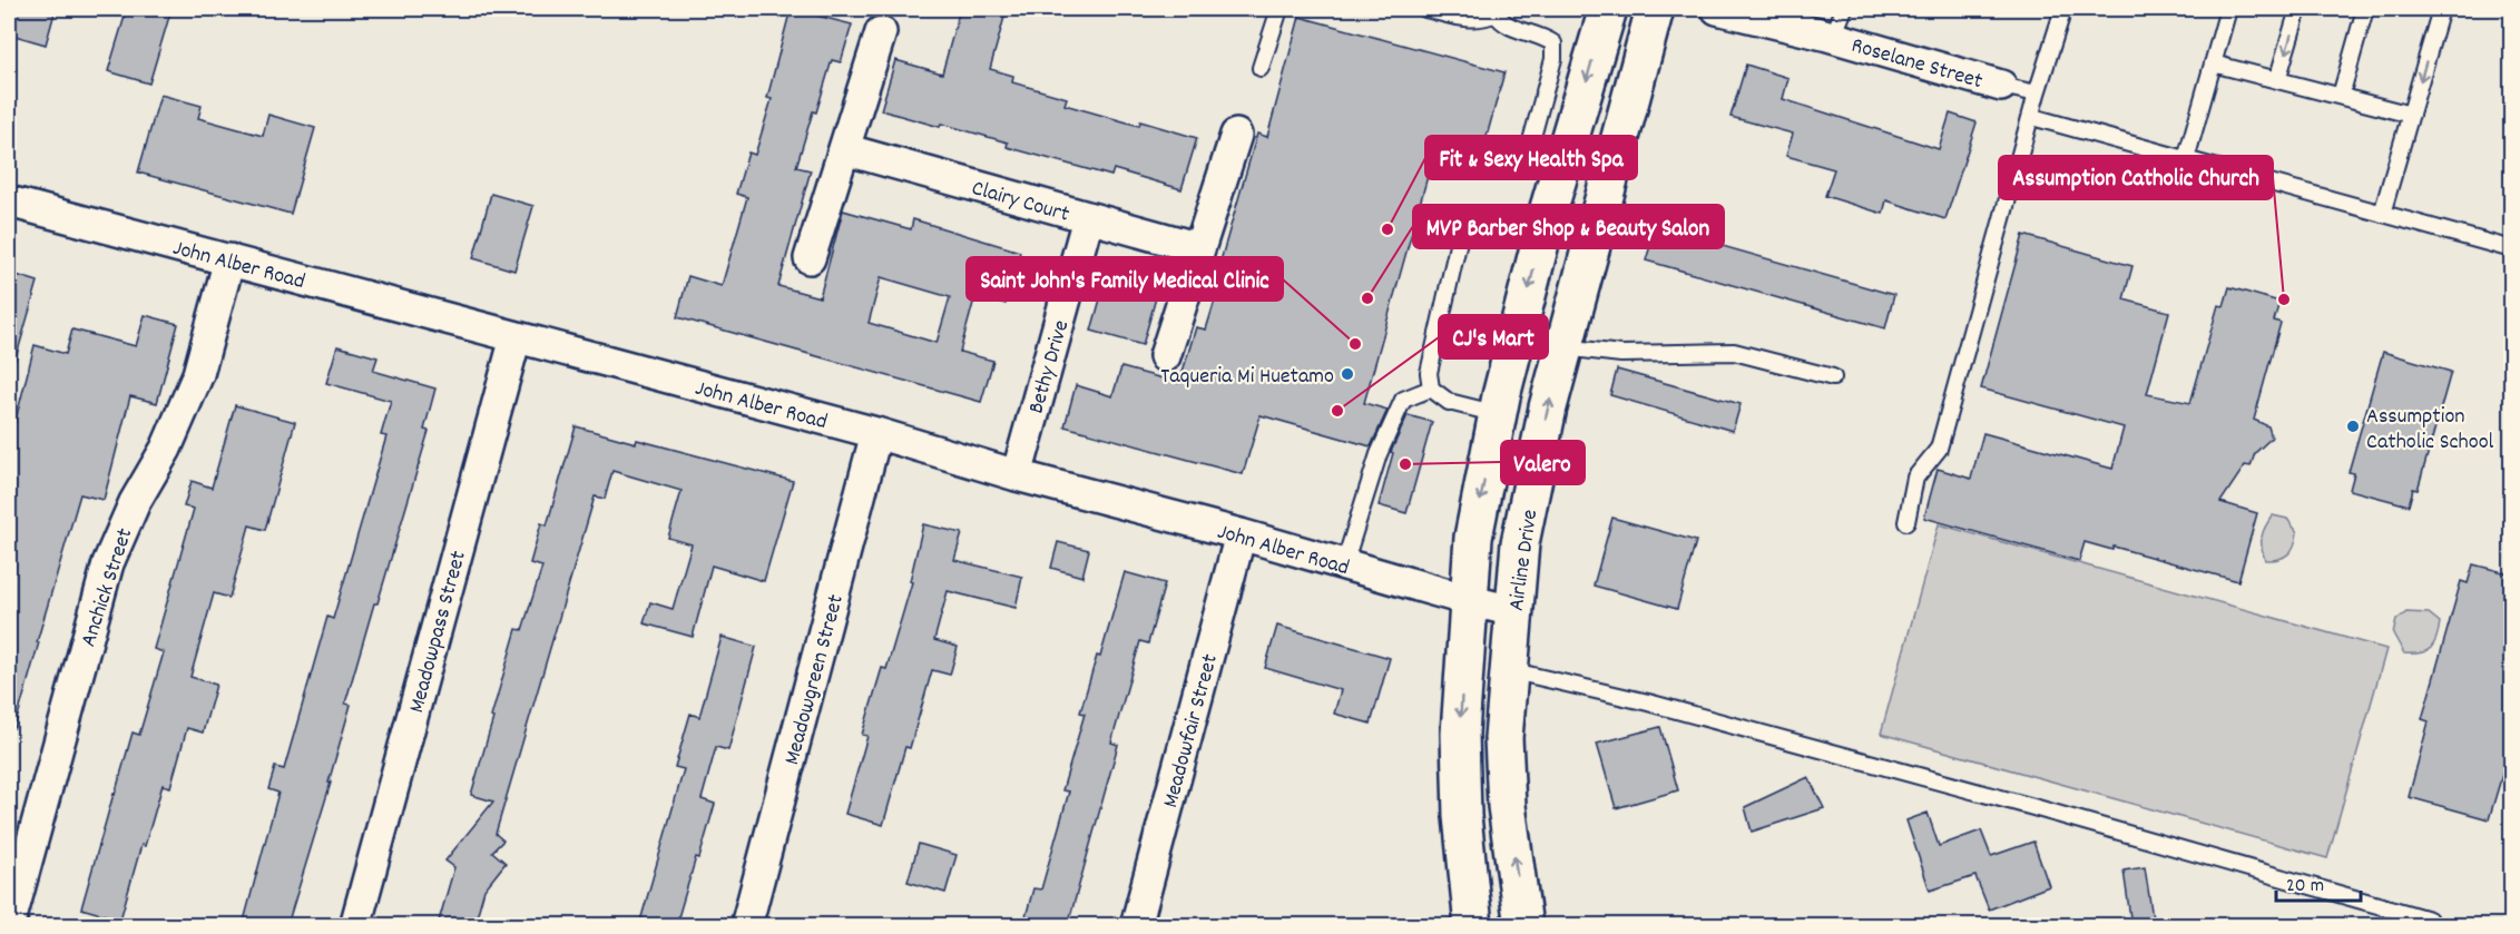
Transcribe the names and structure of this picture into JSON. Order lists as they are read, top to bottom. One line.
{"streets":{"main road":["Airline Drive"],"street":["Roselane Street","Clairy Court","John Alber Road","Bethy Drive","Anchick Street","Meadowpass Street","Meadowgreen Street","Meadowfair Street"]},"crossings":[["Clairy Court","Bethy Drive"],["John Alber Road","Bethy Drive"],["John Alber Road","Airline Drive"],["John Alber Road","Anchick Street"],["John Alber Road","Meadowpass Street"],["John Alber Road","Meadowgreen Street"],["John Alber Road","Meadowfair Street"]],"places":["Fit & Sexy Health Spa","MVP Barber Shop & Beauty Salon","Assumption Catholic Church","Saint John's Family Medical Clinic","Taqueria Mi Huetamo","CJ's Mart","Assumption Catholic School","Valero"],"scale_bar":"20 m"}
